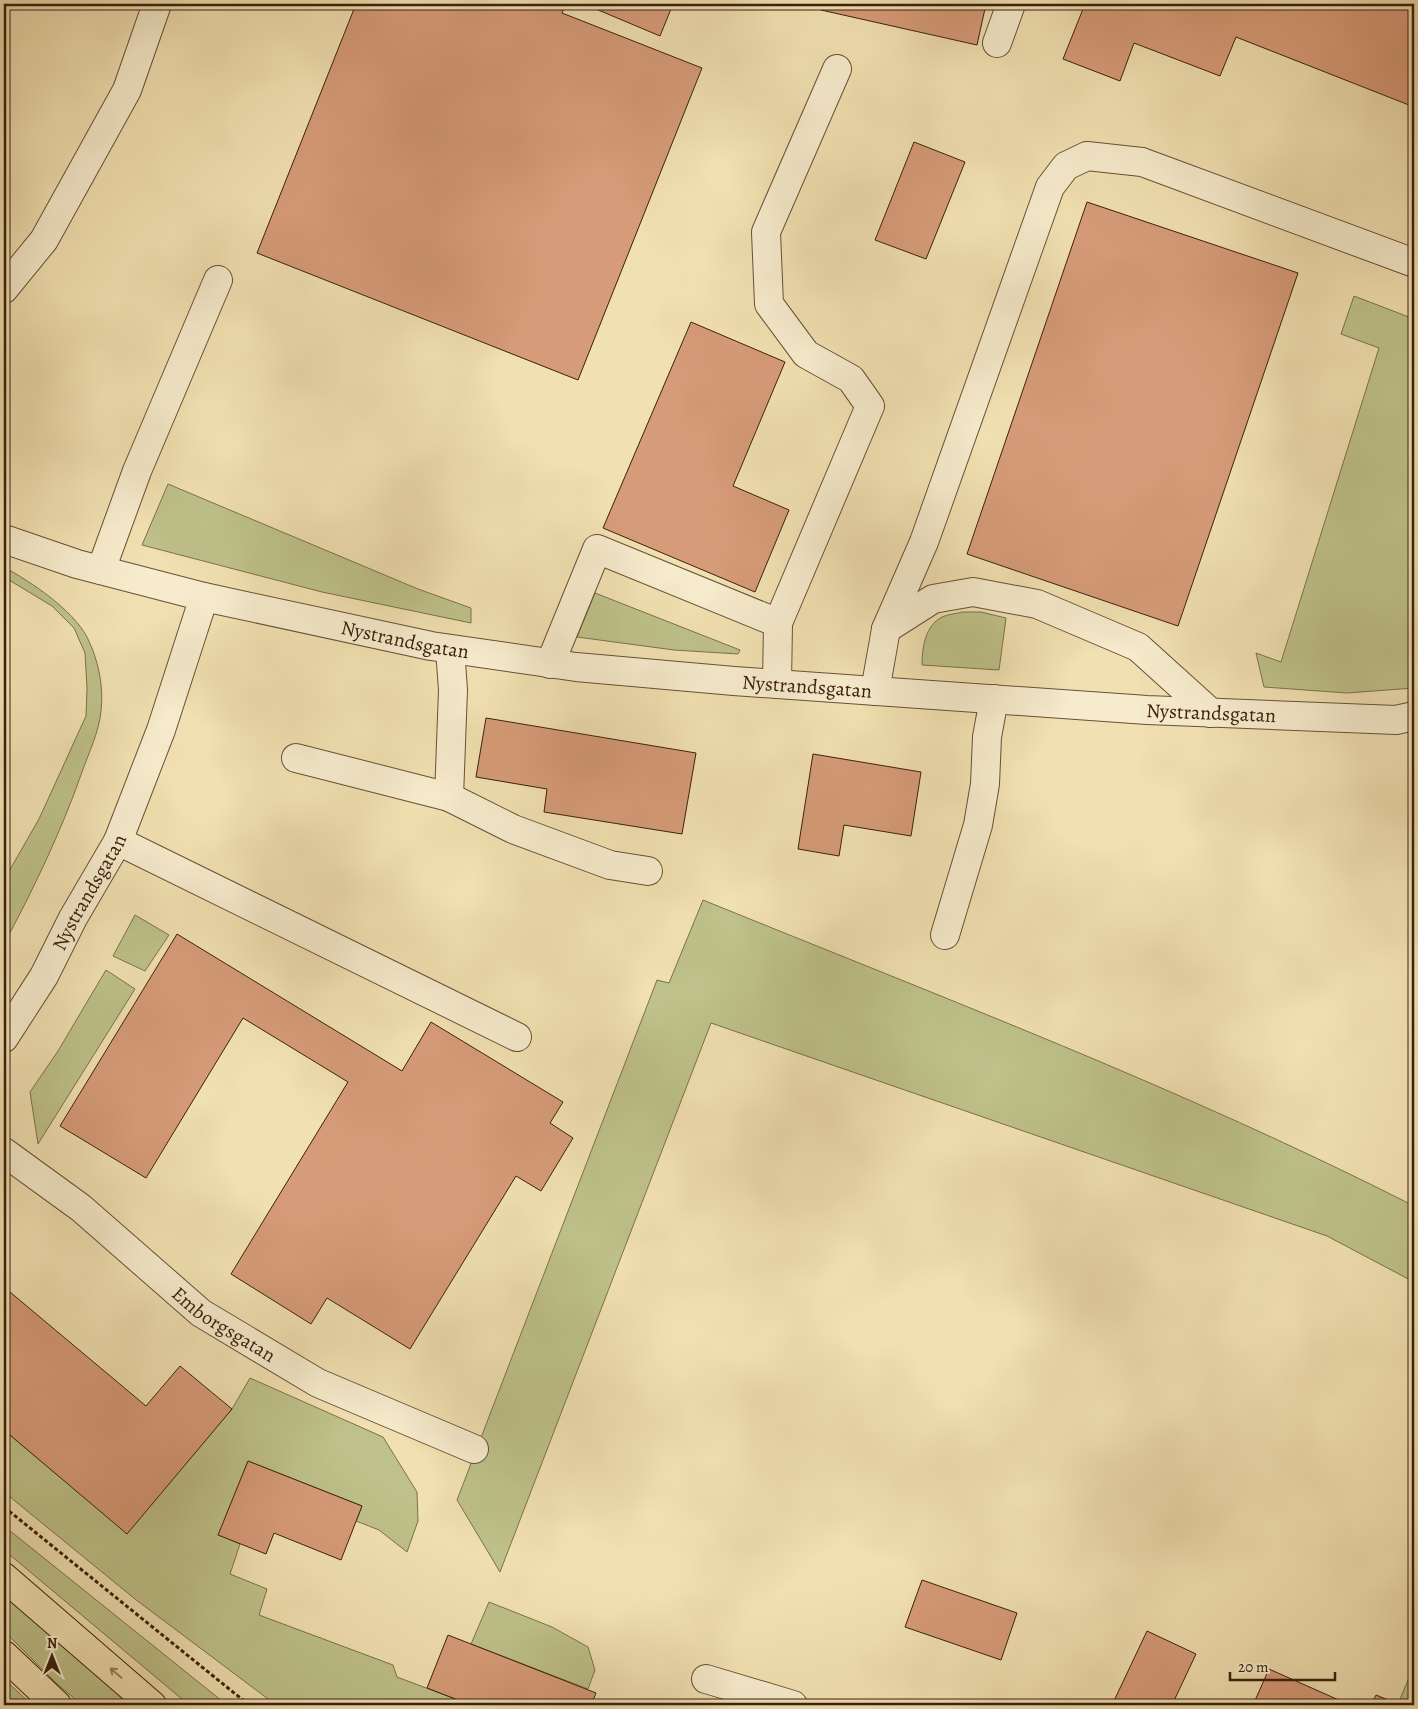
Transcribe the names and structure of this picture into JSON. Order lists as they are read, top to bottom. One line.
{"streets":{"street":["Nystrandsgatan","Emborgsgatan"]},"scale_bar":"20 m","north":"top"}
